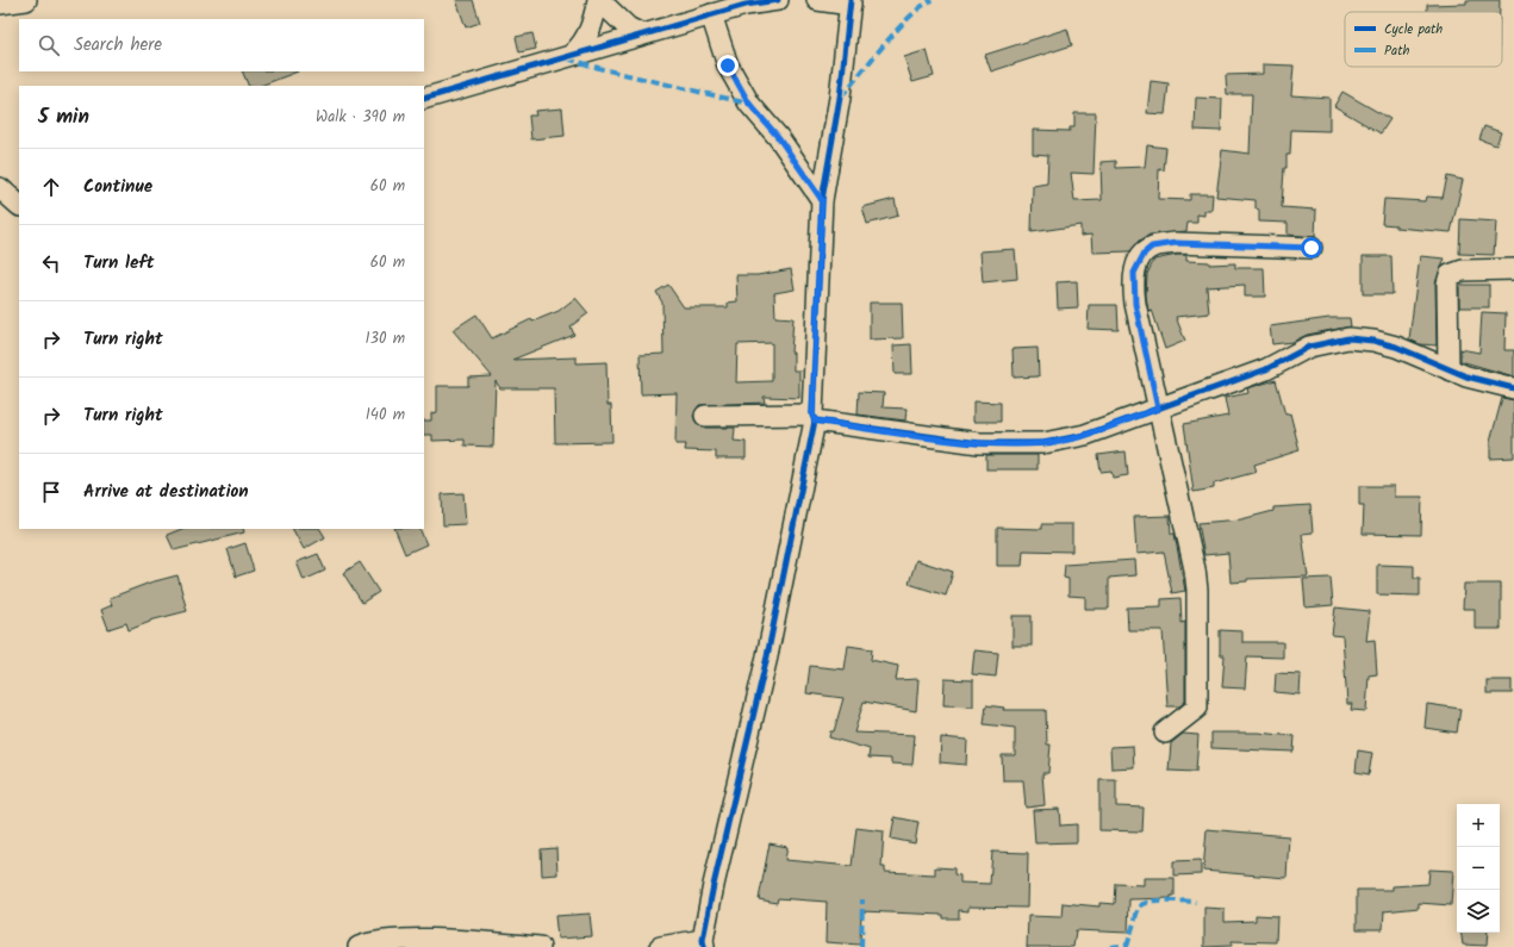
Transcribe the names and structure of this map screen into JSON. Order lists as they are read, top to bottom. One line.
{"legend":["Cycle path","Path"],"page":{"search":"Search here","heading":["5 min","Walk · 390 m"],"list":[["Continue","60 m"],["Turn left","60 m"],["Turn right","130 m"],["Turn right","140 m"],"Arrive at destination"],"map_buttons":["+","−"]}}
